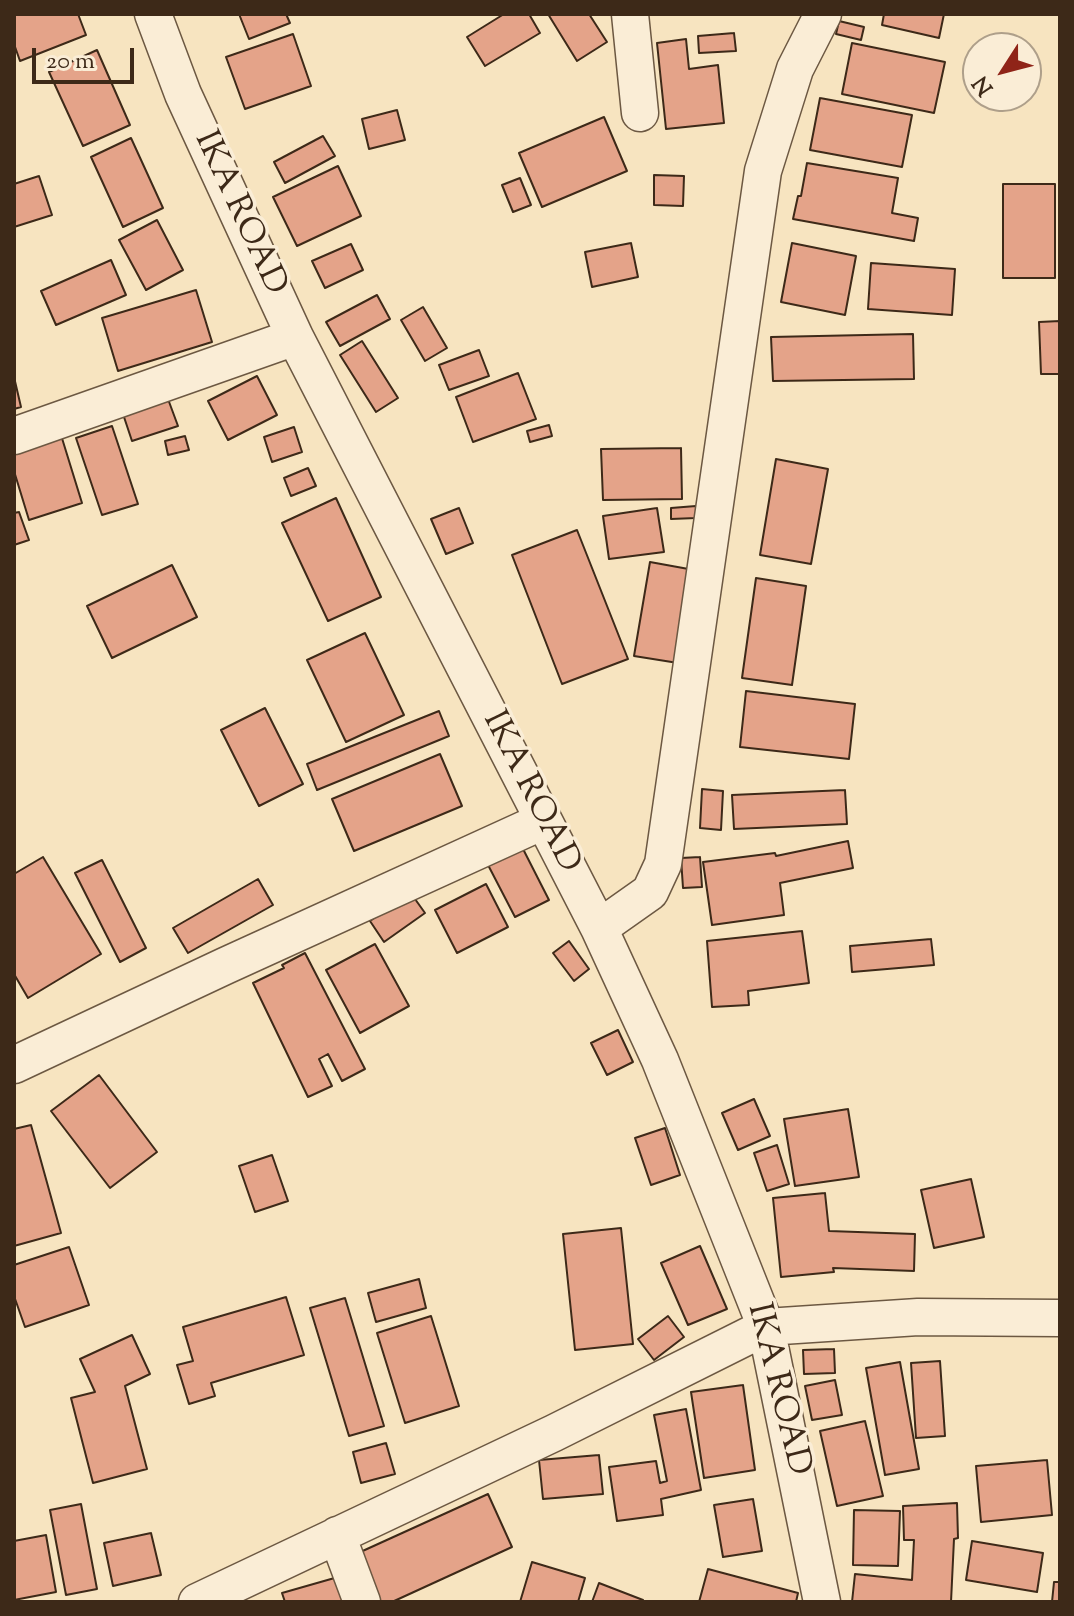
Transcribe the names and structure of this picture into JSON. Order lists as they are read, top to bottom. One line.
{"streets":{"street":["IKA ROAD"]},"scale_bar":"20 m","north":"bottom left"}
